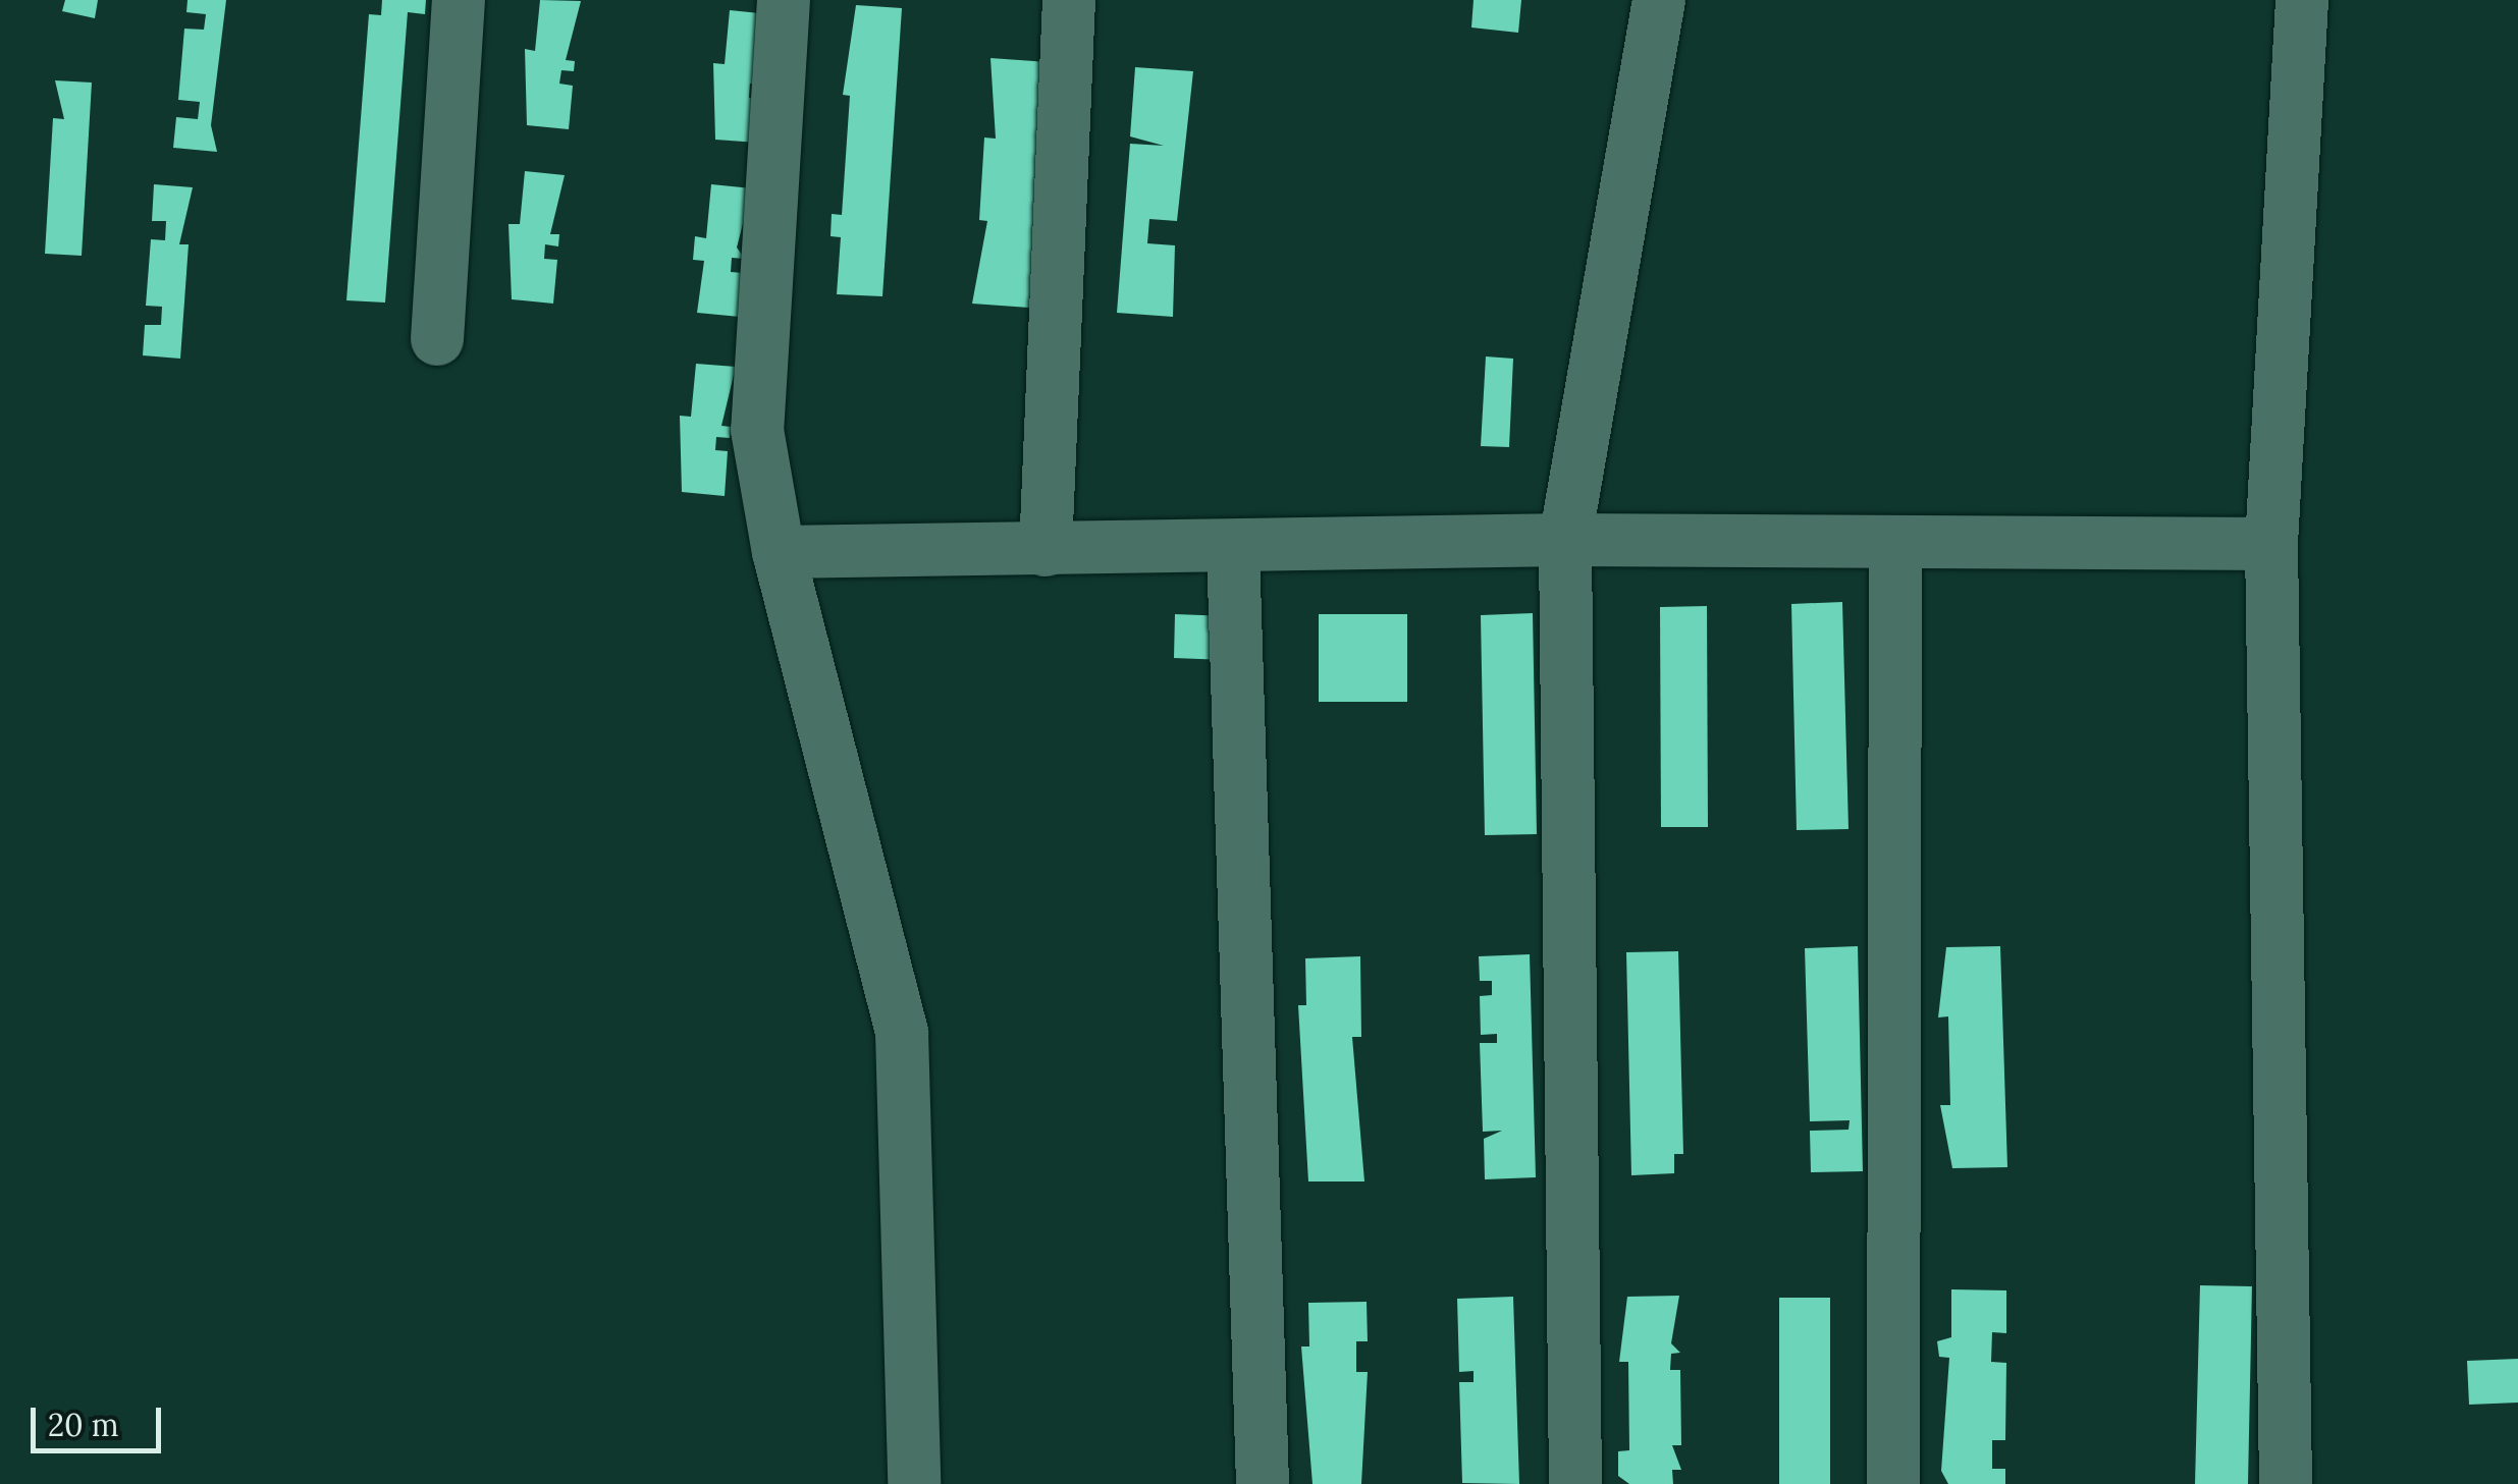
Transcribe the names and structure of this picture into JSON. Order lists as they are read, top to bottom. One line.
{"scale_bar":"20 m"}
